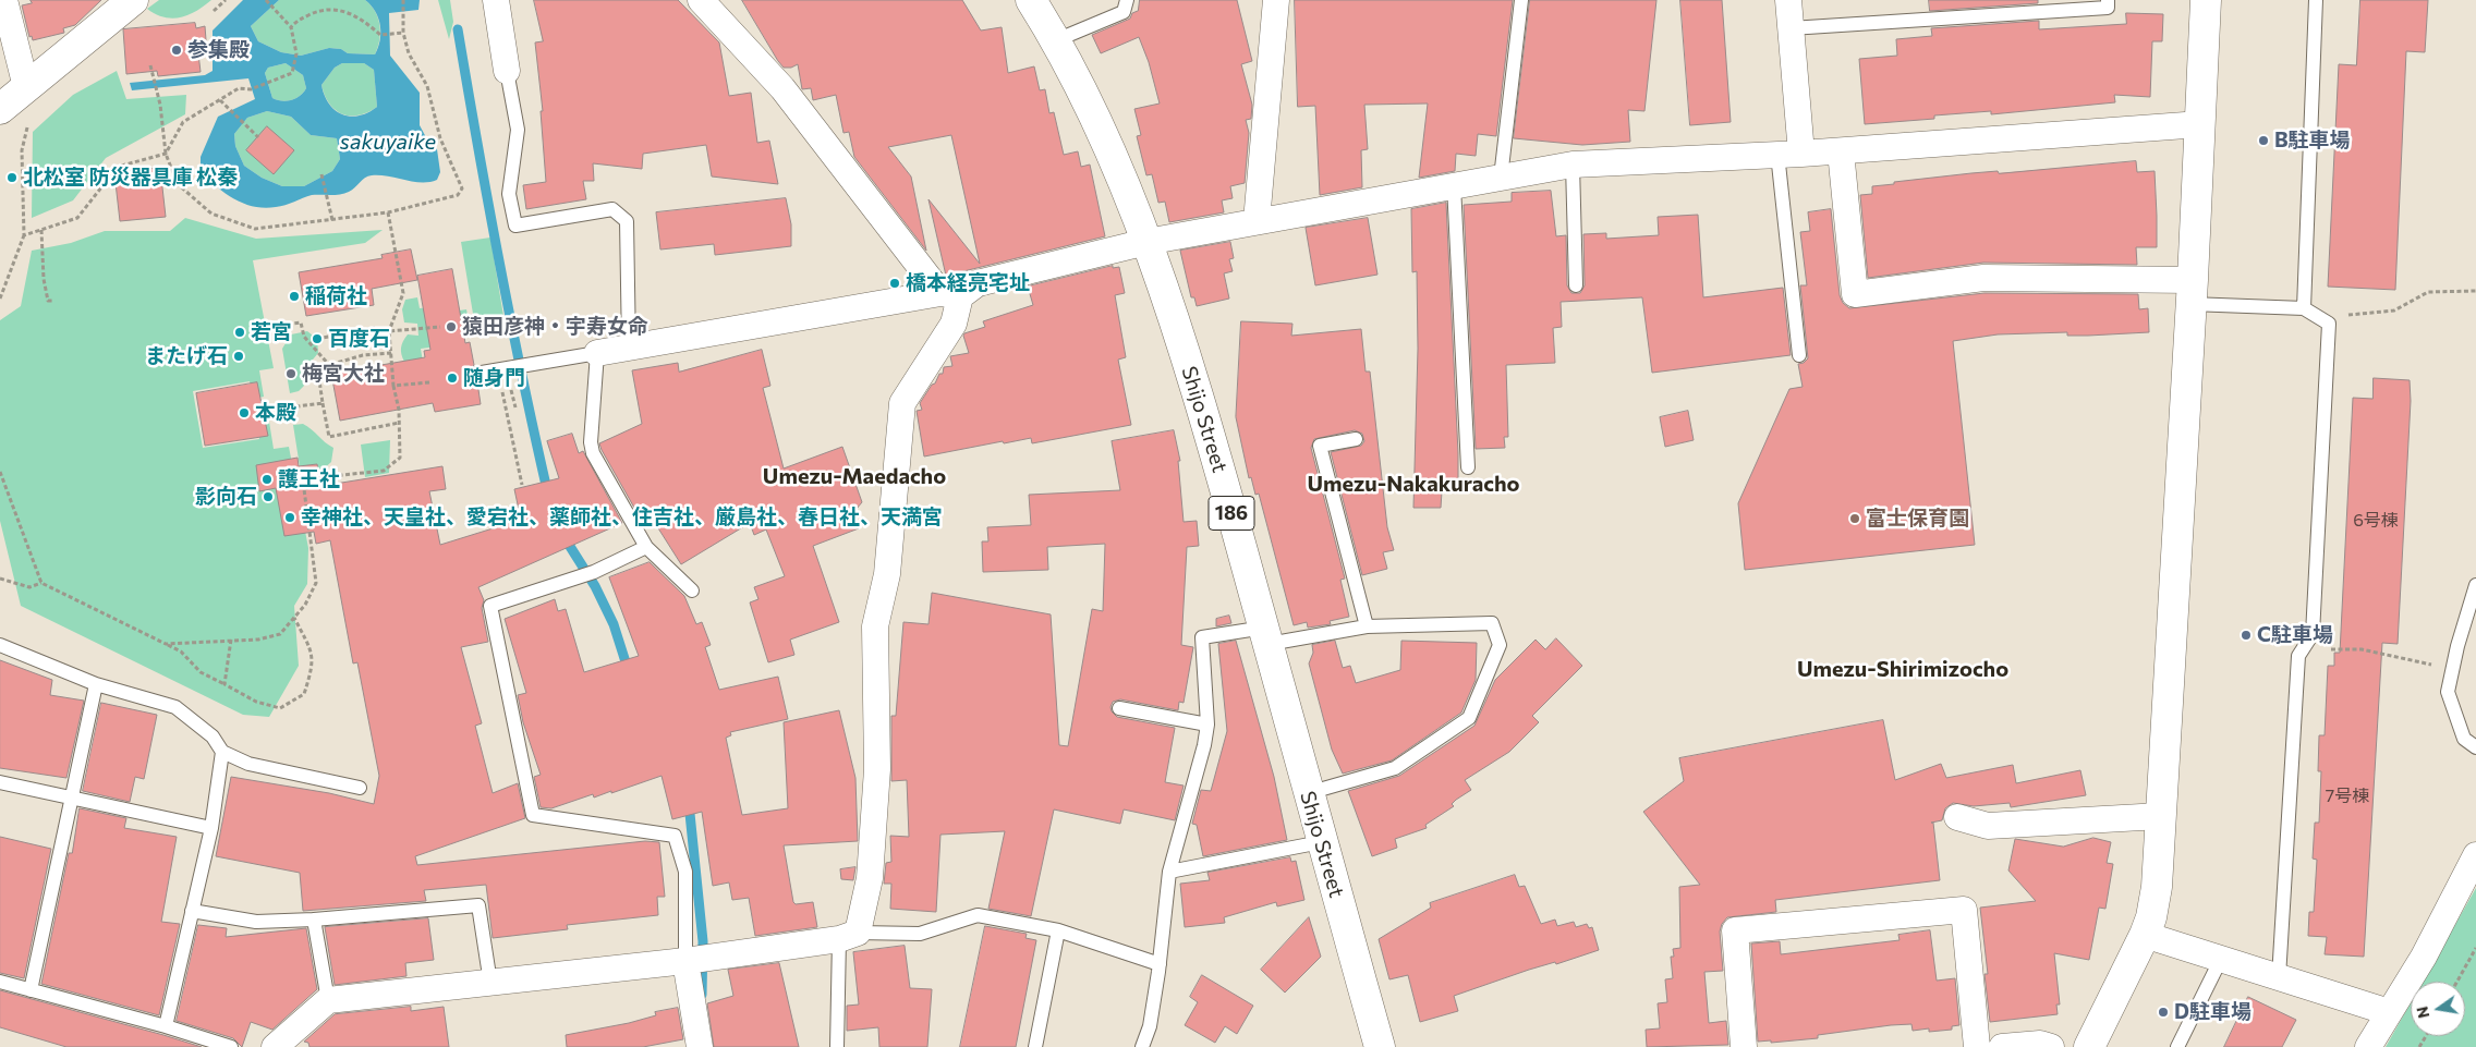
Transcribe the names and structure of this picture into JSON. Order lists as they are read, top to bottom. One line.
{"streets":{"main road":["Shijo Street","186"]},"districts":["Umezu-Maedacho","Umezu-Nakakuracho","Umezu-Shirimizocho"],"water":["sakuyaike"],"places":["参集殿","B駐車場","北松室 防災器具庫 松秦","橋本経亮宅址","稲荷社","猿田彦神・宇寿女命","若宮","百度石","またげ石","梅宮大社","随身門","本殿","護王社","影向石","幸神社、天皇社、愛宕社、薬師社、住吉社、厳島社、春日社、天満宮","富士保育園","C駐車場","D駐車場"],"house_numbers":["6号棟","7号棟"],"north":"left"}
